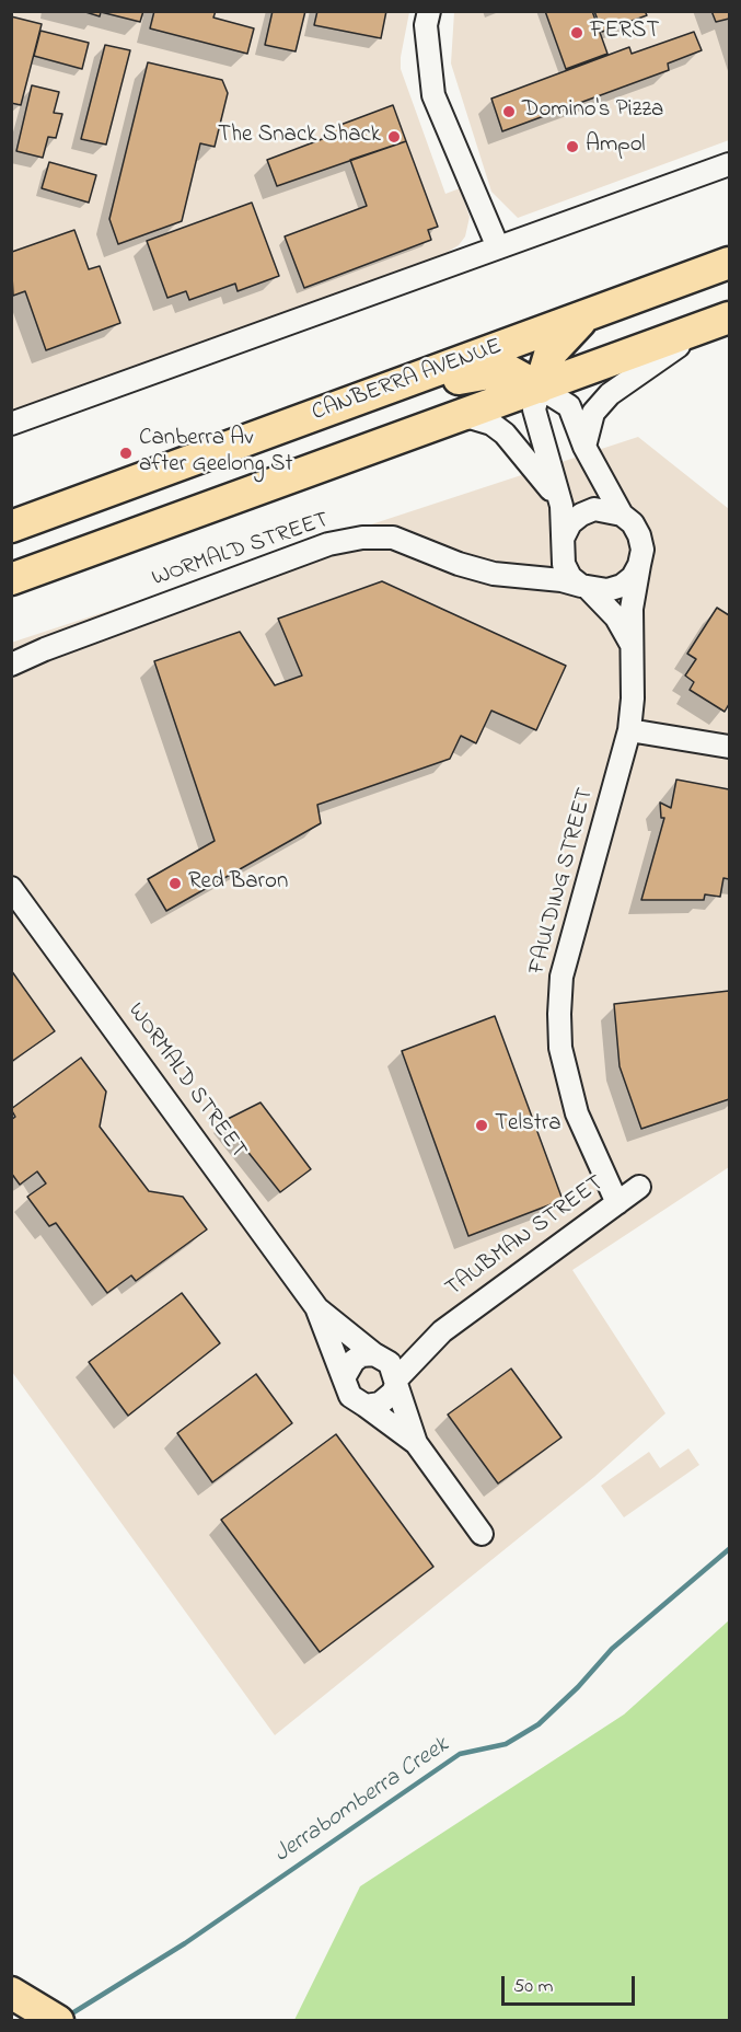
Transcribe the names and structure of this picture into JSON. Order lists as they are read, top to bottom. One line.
{"streets":{"highway":["CANBERRA AVENUE"],"street":["WORMALD STREET","FAULDING STREET","TAUBMAN STREET"]},"crossings":[["WORMALD STREET","FAULDING STREET"],["WORMALD STREET","TAUBMAN STREET"],["FAULDING STREET","TAUBMAN STREET"]],"water":["Jerrabomberra Creek"],"places":["FERST","Domino's Pizza","The Snack Shack","Ampol","Canberra Av after Geelong St","Red Baron","Telstra"],"scale_bar":"50 m"}
